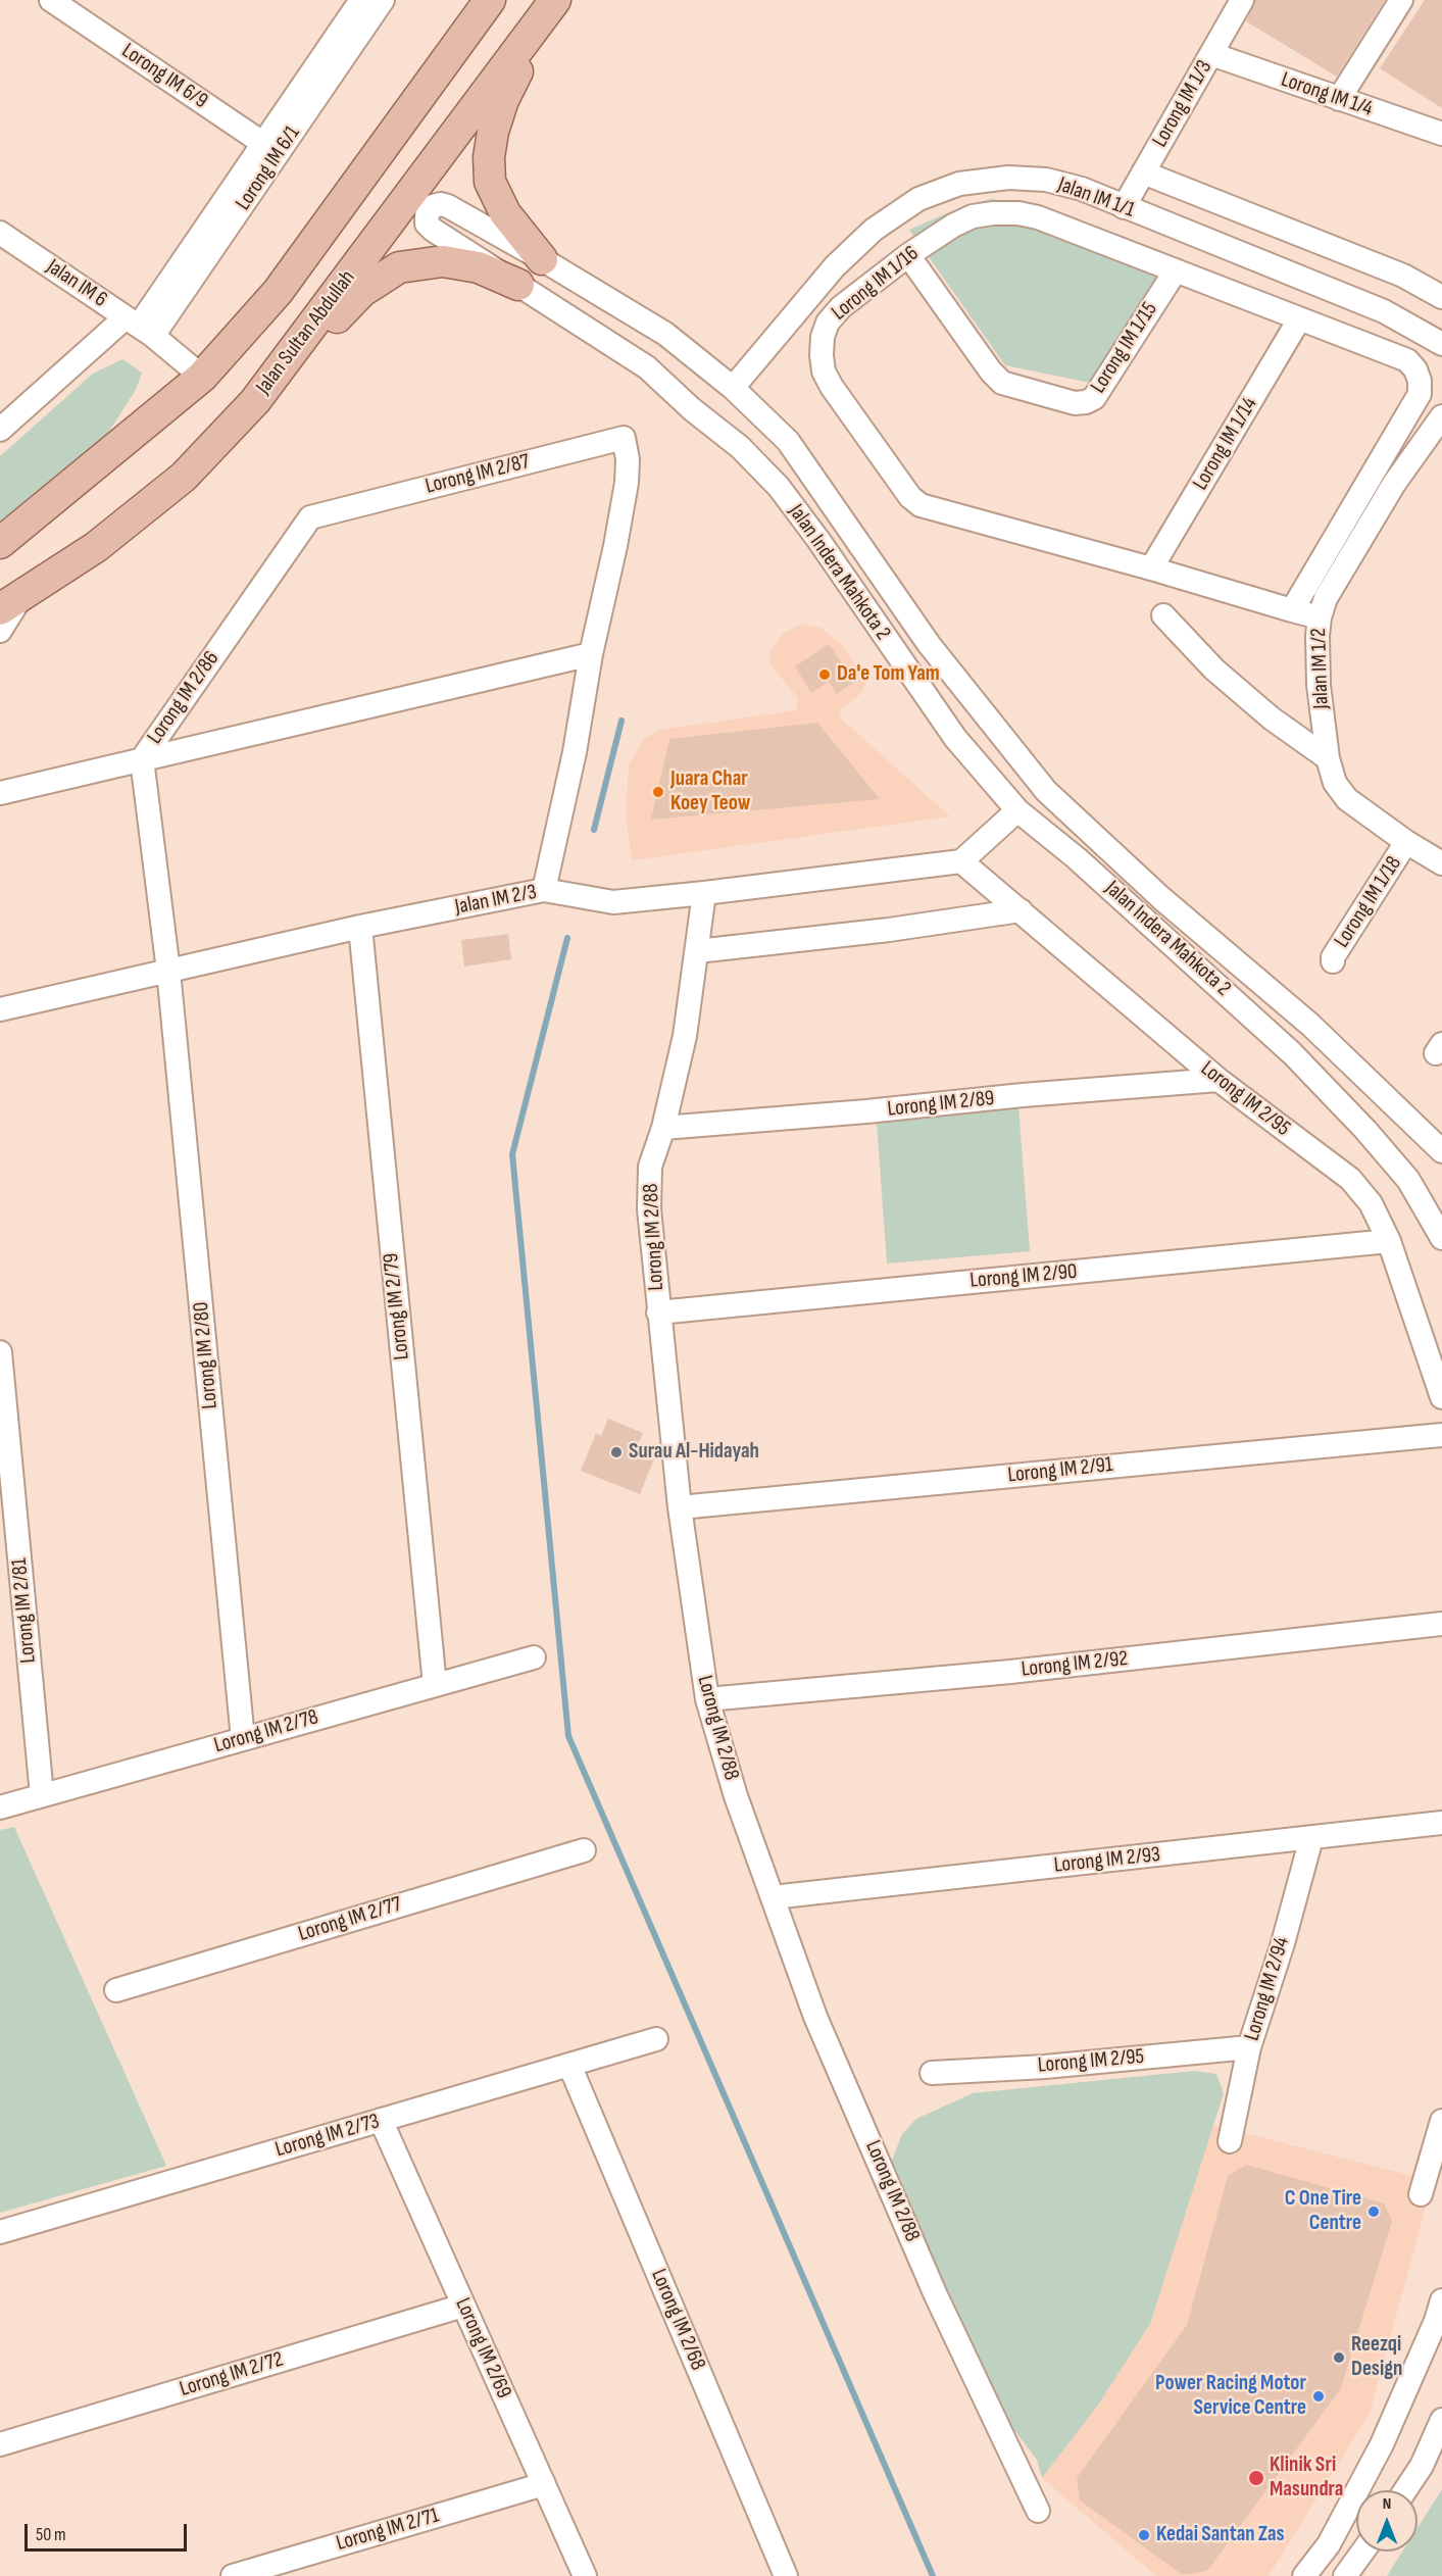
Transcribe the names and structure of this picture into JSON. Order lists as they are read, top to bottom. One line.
{"streets":{"main road":["Jalan Sultan Abdullah"],"street":["Lorong IM 6/9","Lorong IM 1/4","Lorong IM 1/3","Lorong IM 6/1","Jalan IM 1/1","Jalan IM 6","Lorong IM 1/16","Lorong IM 1/15","Lorong IM 1/14","Lorong IM 2/87","Jalan Indera Mahkota 2","Jalan IM 1/2","Lorong IM 2/86","Jalan IM 2/3","Lorong IM 1/18","Lorong IM 2/95","Lorong IM 2/89","Lorong IM 2/88","Lorong IM 2/90","Lorong IM 2/79","Lorong IM 2/80","Lorong IM 2/91","Lorong IM 2/81","Lorong IM 2/92","Lorong IM 2/78","Lorong IM 2/93","Lorong IM 2/77","Lorong IM 2/94","Lorong IM 2/73","Lorong IM 2/68","Lorong IM 2/69","Lorong IM 2/72","Lorong IM 2/71"]},"crossings":[["Lorong IM 6/9","Lorong IM 6/1"],["Lorong IM 1/4","Lorong IM 1/3"],["Lorong IM 1/3","Jalan IM 1/1"],["Lorong IM 6/1","Jalan IM 6"],["Jalan IM 1/1","Jalan Indera Mahkota 2"],["Lorong IM 1/16","Lorong IM 1/15"],["Lorong IM 1/16","Lorong IM 1/14"],["Lorong IM 1/16","Jalan IM 1/2"],["Lorong IM 2/87","Lorong IM 2/86"],["Jalan IM 1/2","Lorong IM 1/18"],["Lorong IM 2/86","Lorong IM 2/80"],["Jalan IM 2/3","Lorong IM 2/95"],["Jalan IM 2/3","Lorong IM 2/88"],["Jalan IM 2/3","Lorong IM 2/79"],["Jalan IM 2/3","Lorong IM 2/80"],["Lorong IM 2/95","Lorong IM 2/89"],["Lorong IM 2/95","Lorong IM 2/90"],["Lorong IM 2/95","Lorong IM 2/94"],["Lorong IM 2/89","Lorong IM 2/88"],["Lorong IM 2/88","Lorong IM 2/90"],["Lorong IM 2/88","Lorong IM 2/91"],["Lorong IM 2/88","Lorong IM 2/92"],["Lorong IM 2/88","Lorong IM 2/93"],["Lorong IM 2/79","Lorong IM 2/78"],["Lorong IM 2/80","Lorong IM 2/78"],["Lorong IM 2/81","Lorong IM 2/78"],["Lorong IM 2/93","Lorong IM 2/94"],["Lorong IM 2/73","Lorong IM 2/68"],["Lorong IM 2/73","Lorong IM 2/69"],["Lorong IM 2/69","Lorong IM 2/72"],["Lorong IM 2/69","Lorong IM 2/71"]],"places":["Da'e Tom Yam","Juara Char Koey Teow","Surau Al-Hidayah","C One Tire Centre","Reezqi Design","Power Racing Motor Service Centre","Klinik Sri Masundra","Kedai Santan Zas"],"scale_bar":"50 m","north":"top"}
